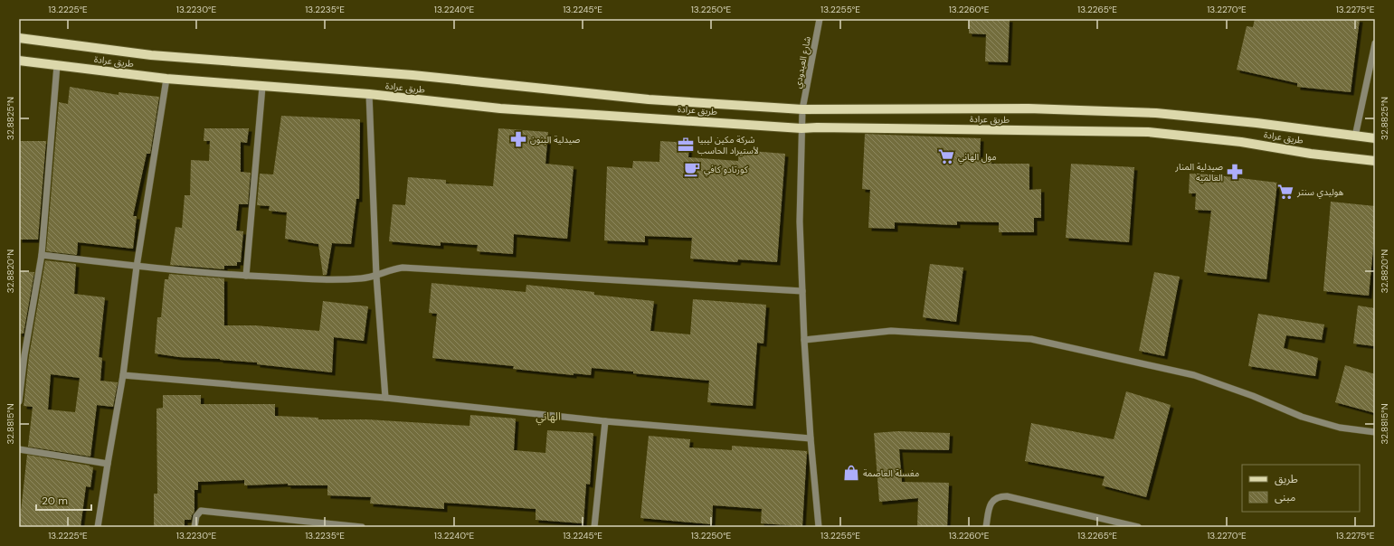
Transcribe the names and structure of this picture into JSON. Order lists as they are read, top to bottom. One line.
{"streets":{"main road":["طريق عرادة"],"street":["شارع العيدودي"]},"crossings":[["طريق عرادة","شارع العيدودي"]],"districts":["الهاني"],"places":{"pharmacy":["صيدلية البنون","صيدلية المنار العالمية"],"office":["شركة مكين ليبيا لأستيراد الحاسب"],"supermarket":["مول الهاني","هوليدي سنتر"],"cafe":["كورتادو كافي"],"shop":["مغسلة العاصمة"]},"legend":["طريق","مبنى"],"scale_bar":"20 m","coordinates":["13.2225°E","13.2230°E","13.2235°E","13.2240°E","13.2245°E","13.2250°E","13.2255°E","13.2260°E","13.2265°E","13.2270°E","13.2275°E","32.8825°N","32.8820°N","32.8815°N"]}
